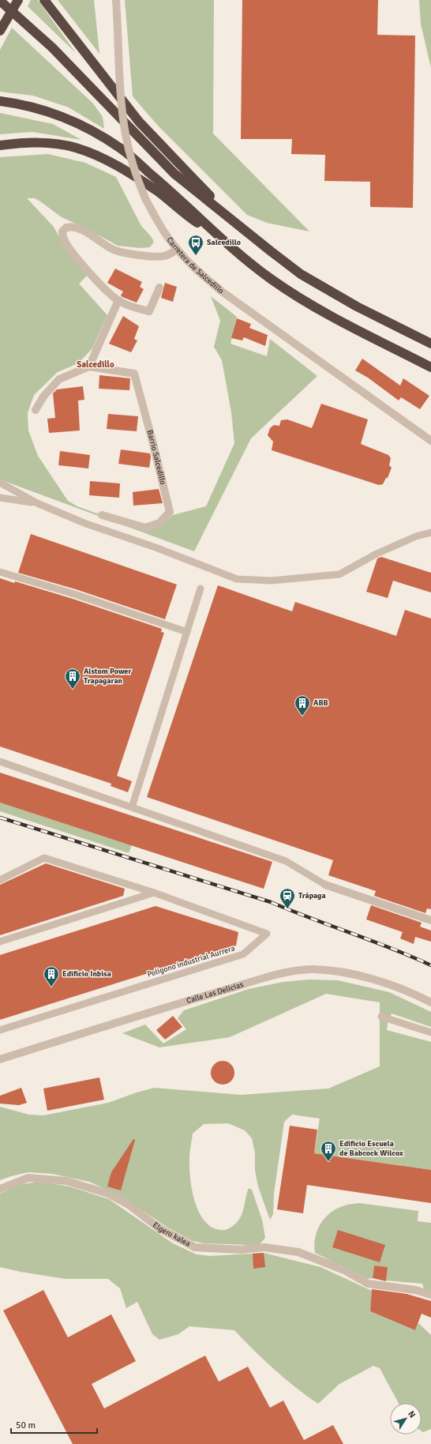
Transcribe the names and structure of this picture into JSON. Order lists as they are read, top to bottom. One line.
{"streets":{"street":["Carretera de Salcedillo","Barrio Salcedillo","Calle Las Delicias","Elgero kalea"],"lane":["Poligono industrial Aurrera"]},"districts":["Salcedillo"],"places":{"bus stop":["Salcedillo"],"building":["Alstom Power Trapagaran","ABB","Edificio Inbisa","Edificio Escuela de Babcock Wilcox"],"station":["Trápaga"]},"scale_bar":"50 m","north":"top right"}
